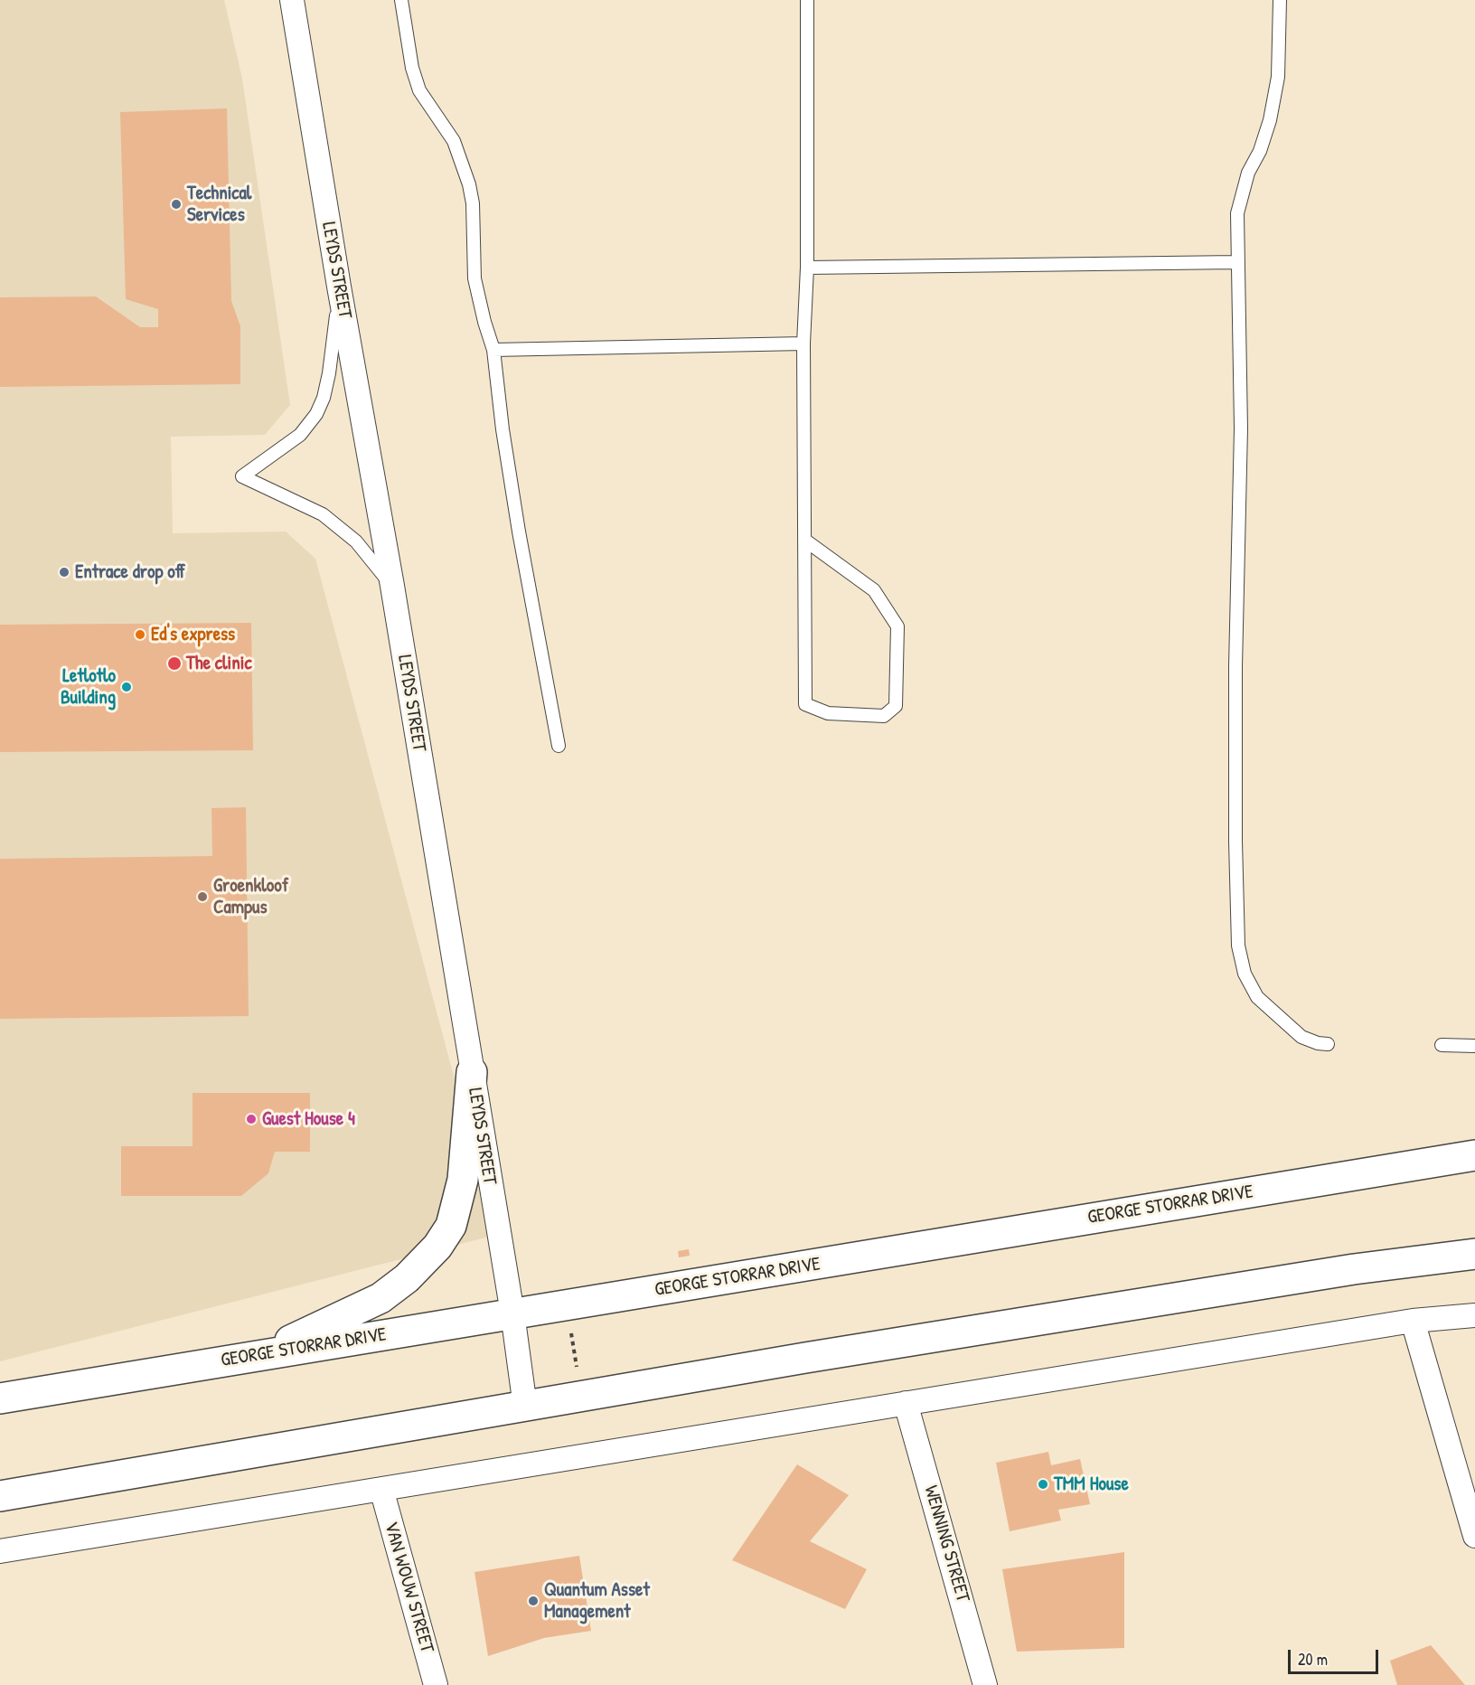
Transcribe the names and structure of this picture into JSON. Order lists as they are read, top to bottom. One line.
{"streets":{"main road":["GEORGE STORRAR DRIVE"],"street":["LEYDS STREET","WENNING STREET","VAN WOUW STREET"]},"crossings":[["LEYDS STREET","GEORGE STORRAR DRIVE"]],"places":["Technical Services","Entrace drop off","Ed's express","The clinic","Letlotlo Building","Groenkloof Campus","Guest House 4","TMM House","Quantum Asset Management"],"scale_bar":"20 m"}
